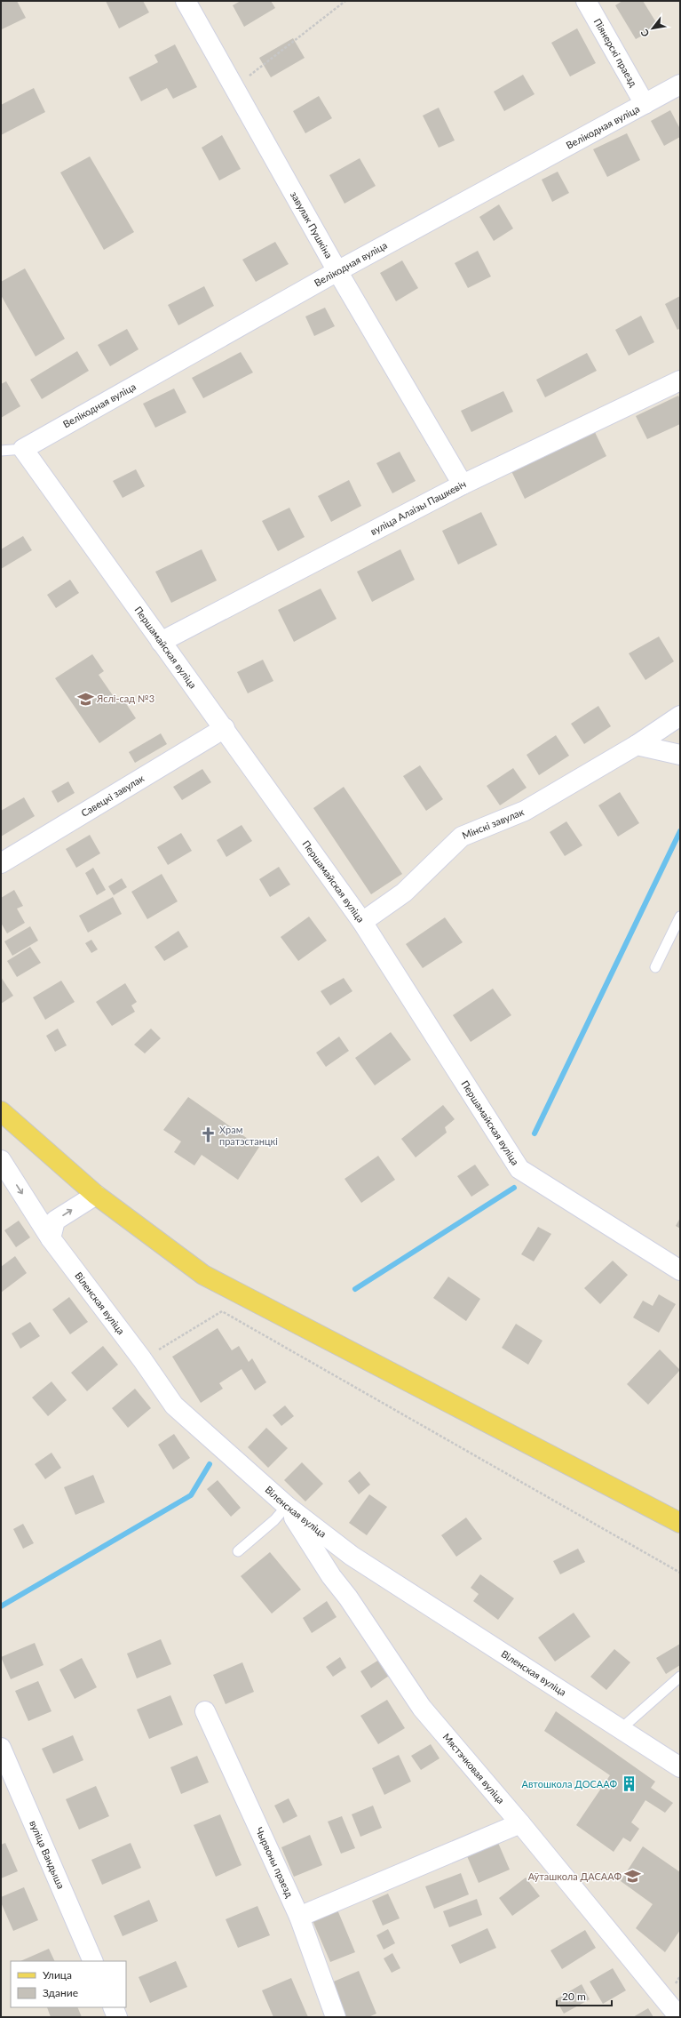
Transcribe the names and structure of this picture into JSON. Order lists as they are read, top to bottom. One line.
{"streets":{"street":["Піянерскі праезд","Велікодная вуліца","завулак Пушкіна","вуліца Алаізы Пашкевіч","Першамайская вуліца","Савецкі завулак","Мінскі завулак","Віленская вуліца","Мястэчковая вуліца","вуліца Вандыша","Чырвоны праезд"]},"crossings":[["Піянерскі праезд","Велікодная вуліца"],["Велікодная вуліца","завулак Пушкіна"],["Велікодная вуліца","Першамайская вуліца"],["завулак Пушкіна","вуліца Алаізы Пашкевіч"],["вуліца Алаізы Пашкевіч","Першамайская вуліца"],["Першамайская вуліца","Савецкі завулак"],["Першамайская вуліца","Мінскі завулак"],["Віленская вуліца","Мястэчковая вуліца"]],"places":{"school or university":["Яслі-сад №3","Аўташкола ДАСААФ"],"church":["Храм пратэстанцкі"],"building":["Автошкола ДОСААФ"]},"legend":["Улица","Здание"],"scale_bar":"20 m","north":"bottom left"}
